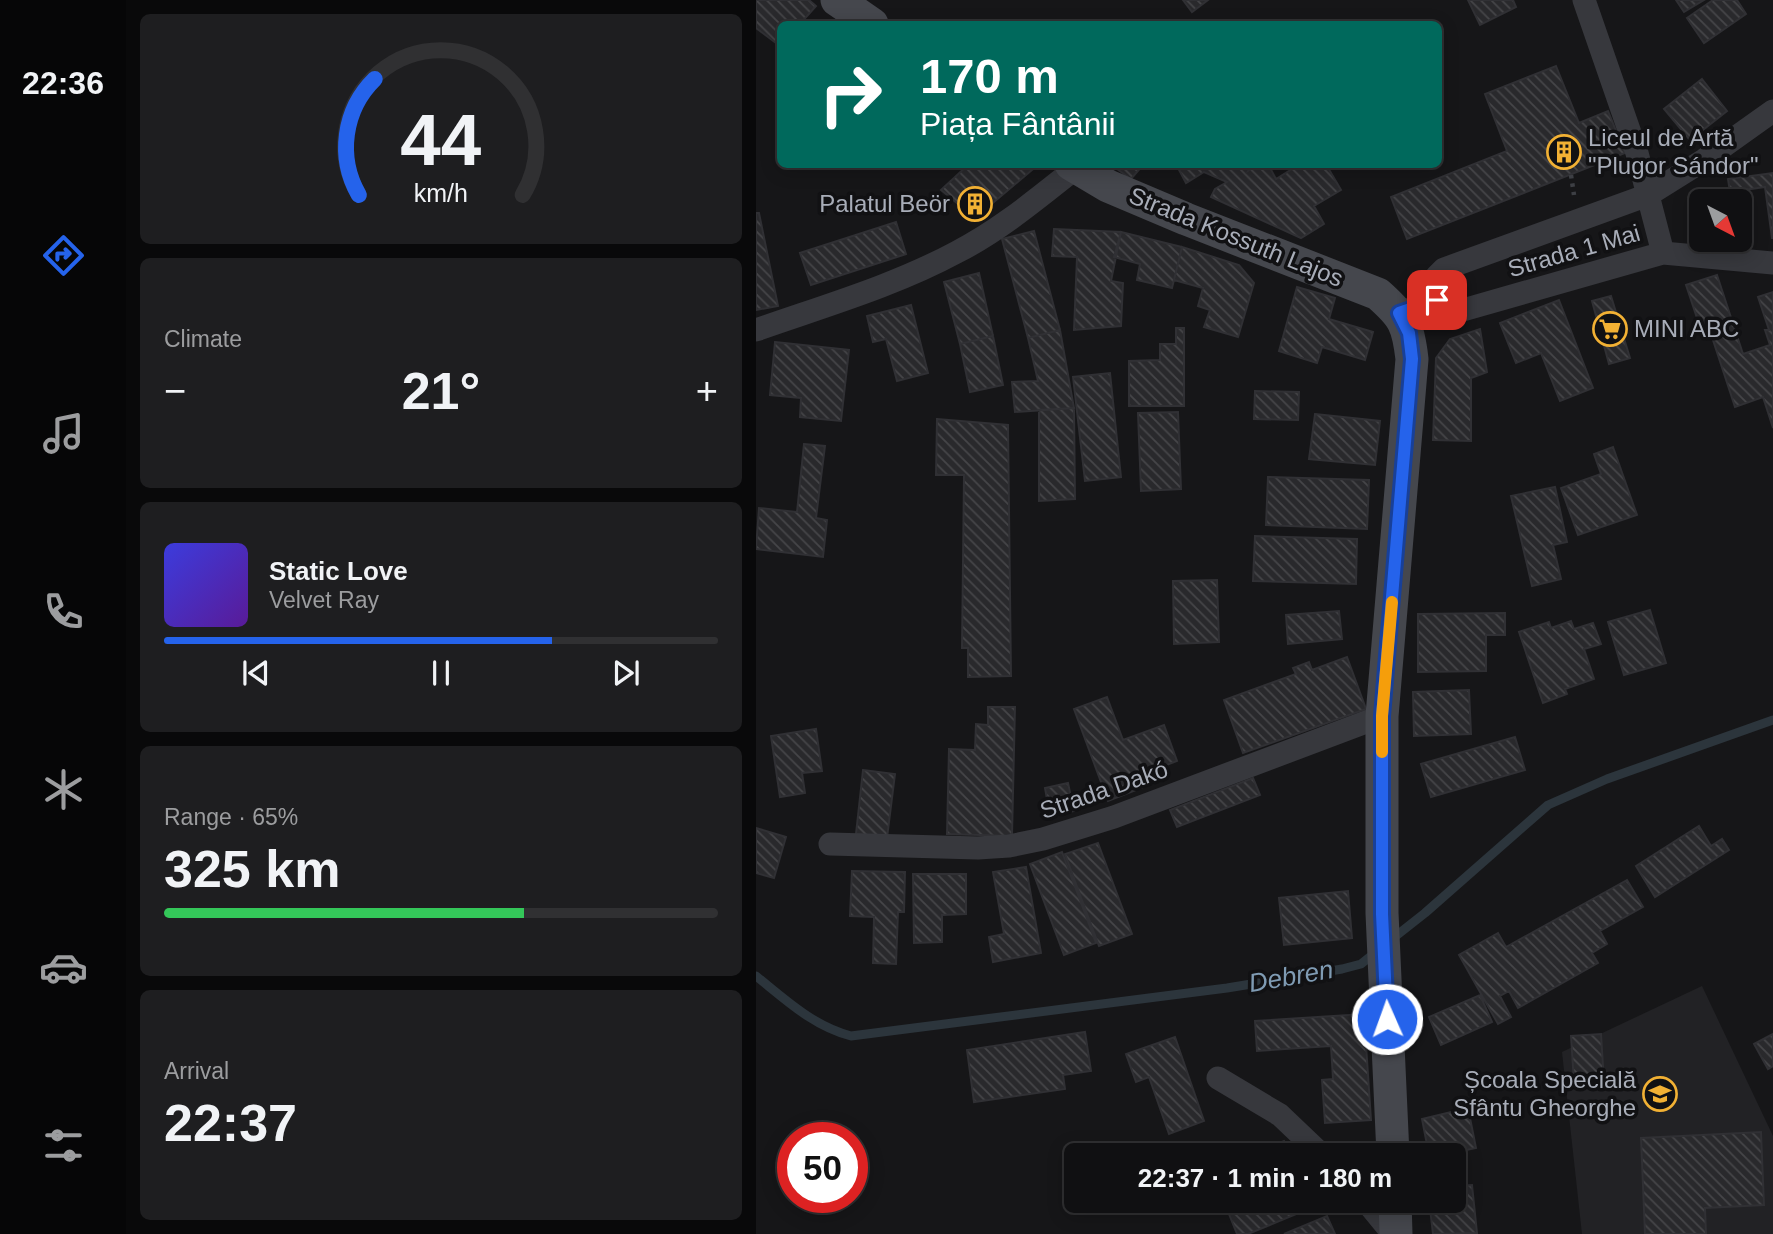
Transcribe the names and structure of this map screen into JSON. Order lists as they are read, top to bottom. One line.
{"streets":{"main road":["Strada Kossuth Lajos"],"street":["Strada 1 Mai","Strada Dakó"]},"water":["Debren"],"places":{"building":["Liceul de Artă \"Plugor Sándor\"","Palatul Beör"],"supermarket":["MINI ABC"],"school or university":["Școala Specială Sfântu Gheorghe"]},"north":"bottom right","page":{"tabs":"22:36","turn":["170 m","Piața Fântânii"],"tile":["Climate",["Range · 65%","325 km"],["Arrival","22:37"]],"heat":["−","21°","+"],"song":["Static Love","Velvet Ray"],"limit":"50","trip":"22:37 · 1 min · 180 m","gauge":["44","km/h"]}}
